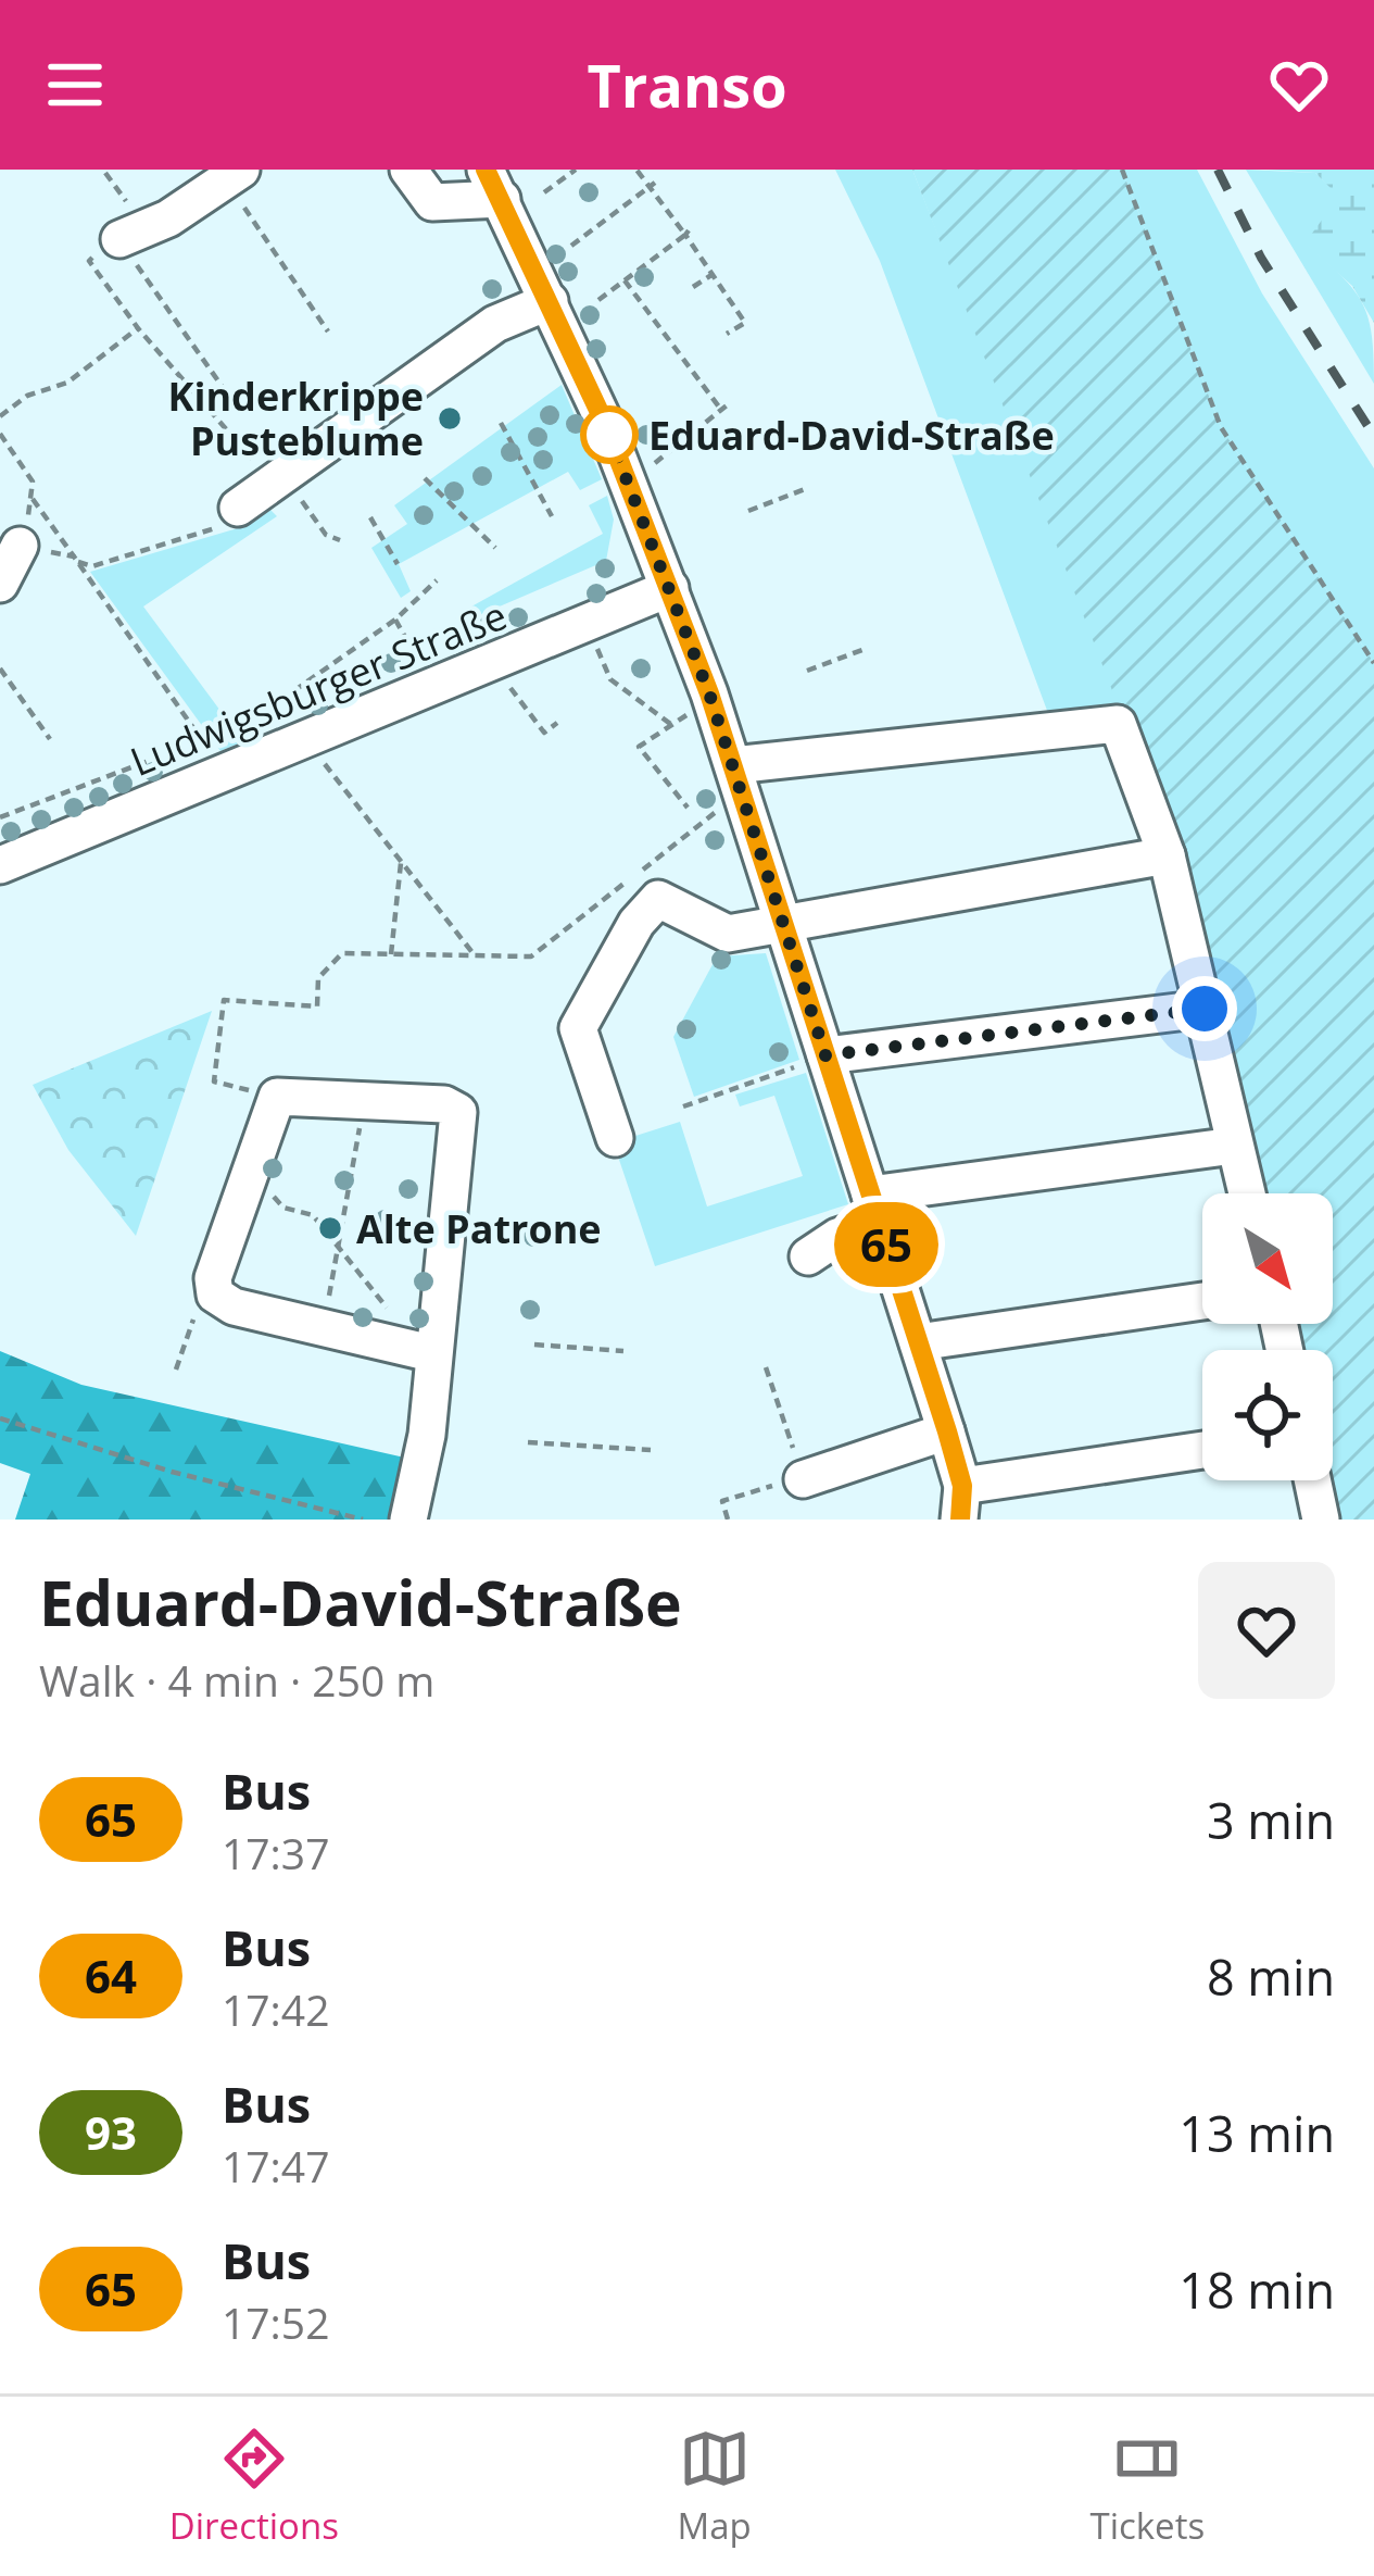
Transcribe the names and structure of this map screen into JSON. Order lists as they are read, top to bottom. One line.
{"streets":{"street":["Ludwigsburger Straße"]},"places":["Kinderkrippe Pusteblume","Eduard-David-Straße","Alte Patrone"],"lines":["bus line 65"],"north":"bottom right","page":{"header":"Transo","on_map":"65","heading":["Eduard-David-Straße","Walk · 4 min · 250 m"],"list":[{"mark":"65","name":"Bus","note":"17:37","value":"3 min"},{"mark":"64","name":"Bus","note":"17:42","value":"8 min"},{"mark":"93","name":"Bus","note":"17:47","value":"13 min"},{"mark":"65","name":"Bus","note":"17:52","value":"18 min"}],"tabs":["Directions","Map","Tickets"]}}
